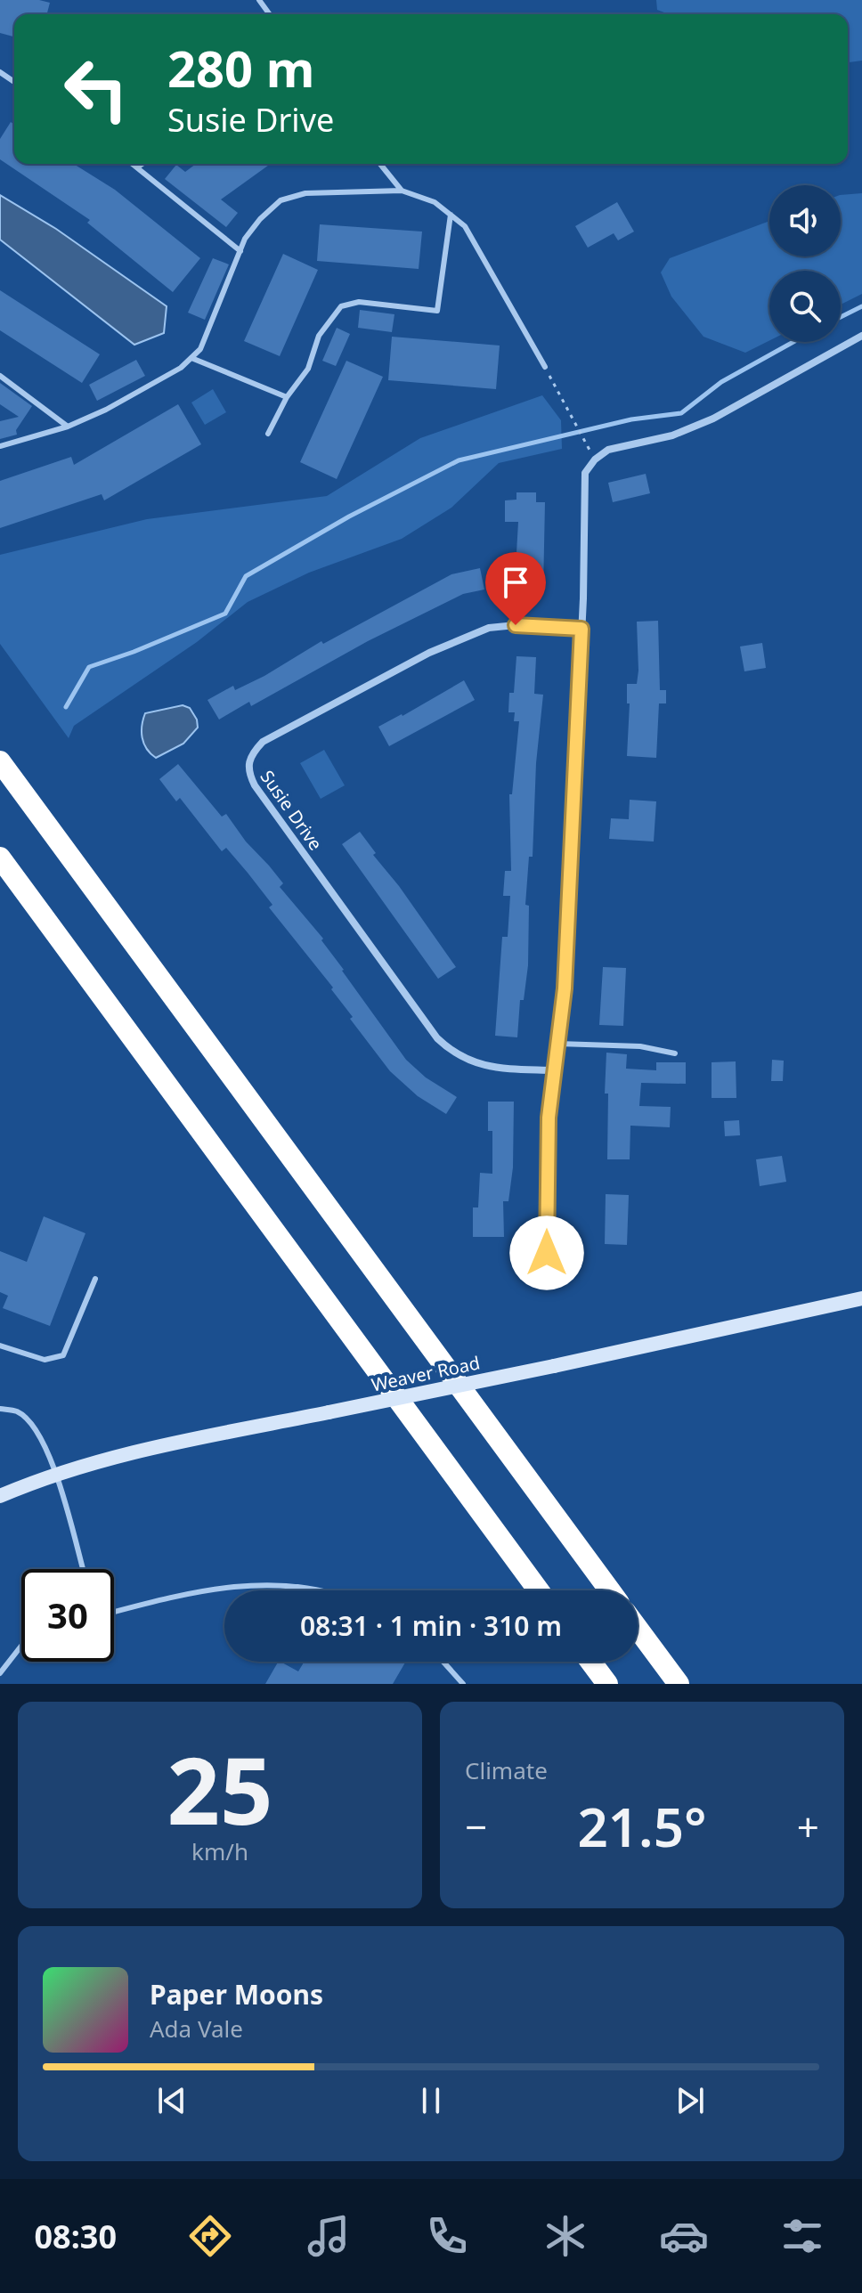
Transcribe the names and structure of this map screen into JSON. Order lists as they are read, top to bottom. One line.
{"streets":{"main road":["Weaver Road"],"street":["Susie Drive"]},"page":{"turn":["280 m","Susie Drive"],"limit":"30","trip":"08:31 · 1 min · 310 m","tile":[["25","km/h"],"Climate"],"heat":["−","21.5°","+"],"song":["Paper Moons","Ada Vale"],"tabs":"08:30"}}
